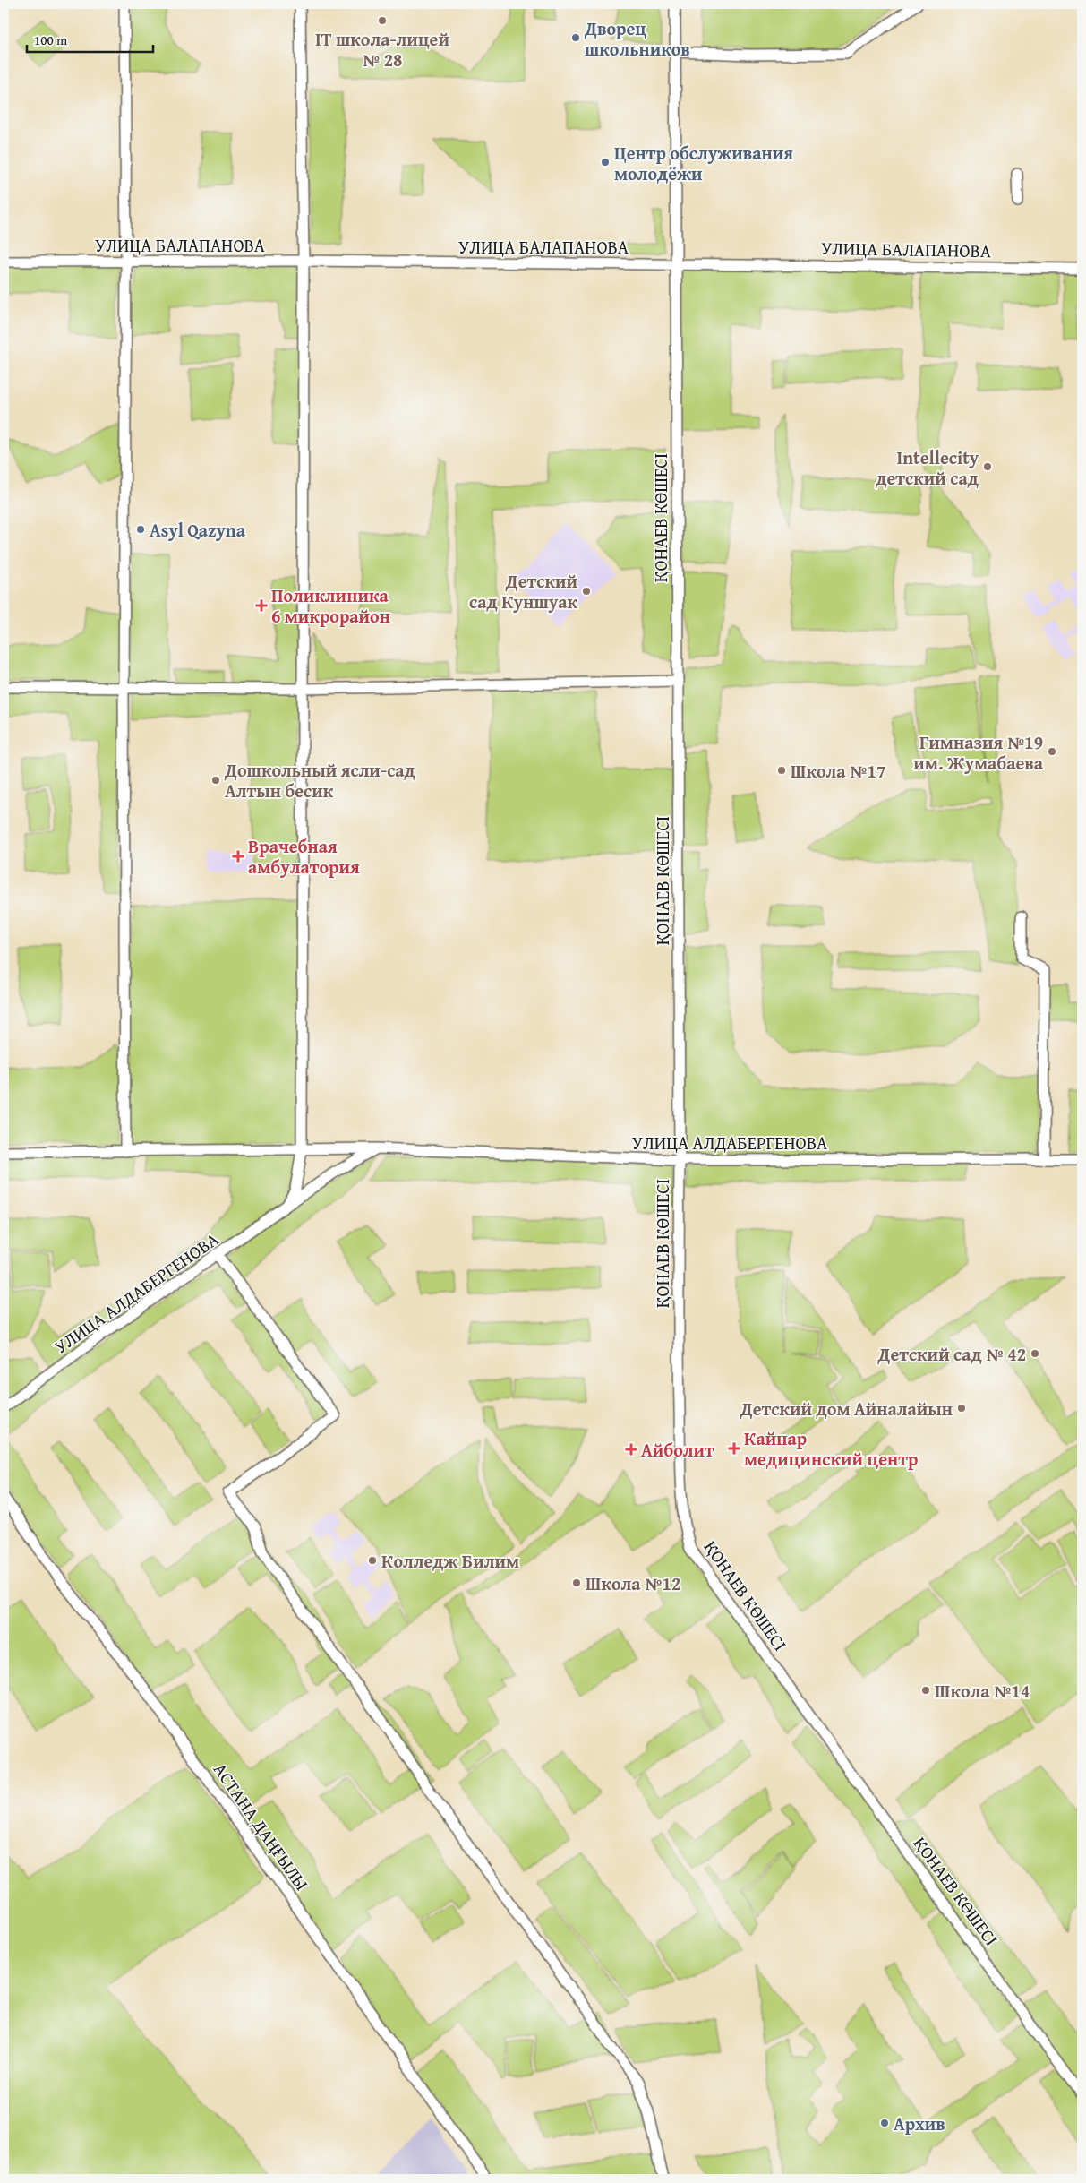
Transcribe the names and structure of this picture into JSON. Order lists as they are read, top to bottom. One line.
{"streets":{"street":["УЛИЦА БАЛАПАНОВА","ҚОНАЕВ КӨШЕСІ","УЛИЦА АЛДАБЕРГЕНОВА","АСТАНА ДАҢҒЫЛЫ"]},"crossings":[["УЛИЦА БАЛАПАНОВА","ҚОНАЕВ КӨШЕСІ"],["ҚОНАЕВ КӨШЕСІ","УЛИЦА АЛДАБЕРГЕНОВА"]],"places":{"other":["IT школа-лицей № 28","Дворец школьников","Центр обслуживания молодёжи","Intellecity детский сад","Asyl Qazyna","Детский сад Куншуак","Гимназия №19 им. Жумабаева","Школа №17","Дошкольный ясли-сад Алтын бесик","Детский сад № 42","Детский дом Айналайын","Колледж Билим","Школа №12","Школа №14","Архив"],"health":["Поликлиника 6 микрорайон","Врачебная амбулатория","Кайнар медицинский центр","Айболит"]},"scale_bar":"100 m"}
